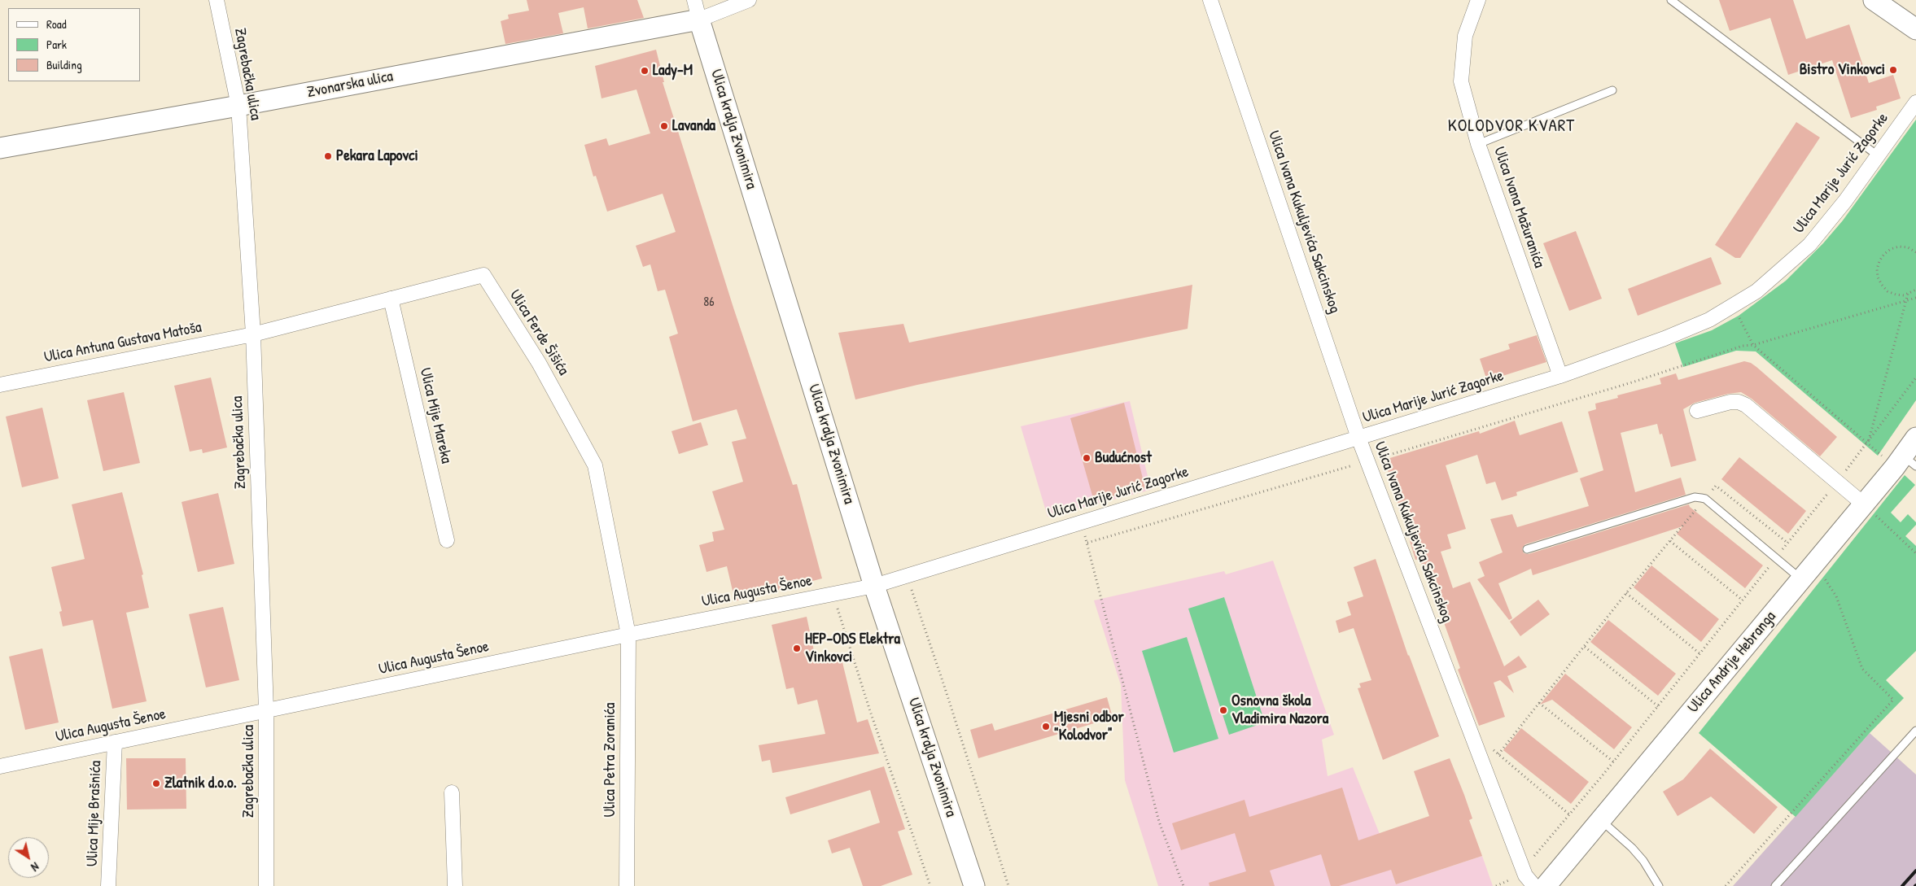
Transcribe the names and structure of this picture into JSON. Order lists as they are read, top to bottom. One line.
{"streets":{"main road":["Zvonarska ulica","Ulica kralja Zvonimira","Ulica Andrije Hebranga"],"street":["Zagrebačka ulica","Ulica Marije Jurić Zagorke","Ulica Ivana Mažuranića","Ulica Ivana Kukuljevića Sakcinskog","Ulica Ferde Šišića","Ulica Antuna Gustava Matoša","Ulica Mije Mareka","Ulica Augusta Šenoe","Ulica Petra Zoranića","Ulica Mije Brašnića"]},"crossings":[["Zagrebačka ulica","Zvonarska ulica"],["Zagrebačka ulica","Ulica Ferde Šišića"],["Zagrebačka ulica","Ulica Antuna Gustava Matoša"],["Zagrebačka ulica","Ulica Augusta Šenoe"],["Zvonarska ulica","Ulica kralja Zvonimira"],["Ulica kralja Zvonimira","Ulica Marije Jurić Zagorke"],["Ulica kralja Zvonimira","Ulica Augusta Šenoe"],["Ulica Marije Jurić Zagorke","Ulica Ivana Mažuranića"],["Ulica Marije Jurić Zagorke","Ulica Ivana Kukuljevića Sakcinskog"],["Ulica Marije Jurić Zagorke","Ulica Augusta Šenoe"],["Ulica Ferde Šišića","Ulica Antuna Gustava Matoša"],["Ulica Ferde Šišića","Ulica Mije Mareka"],["Ulica Ferde Šišića","Ulica Augusta Šenoe"],["Ulica Ferde Šišića","Ulica Petra Zoranića"],["Ulica Augusta Šenoe","Ulica Petra Zoranića"],["Ulica Augusta Šenoe","Ulica Mije Brašnića"]],"districts":["KOLODVOR KVART"],"places":["Bistro Vinkovci","Lady-M","Lavanda","Pekara Lapovci","Budućnost","HEP-ODS Elektra Vinkovci","Osnovna škola Vladimira Nazora","Mjesni odbor \"Kolodvor\"","Zlatnik d.o.o."],"house_numbers":["86"],"legend":["Road","Park","Building"],"north":"bottom right"}
